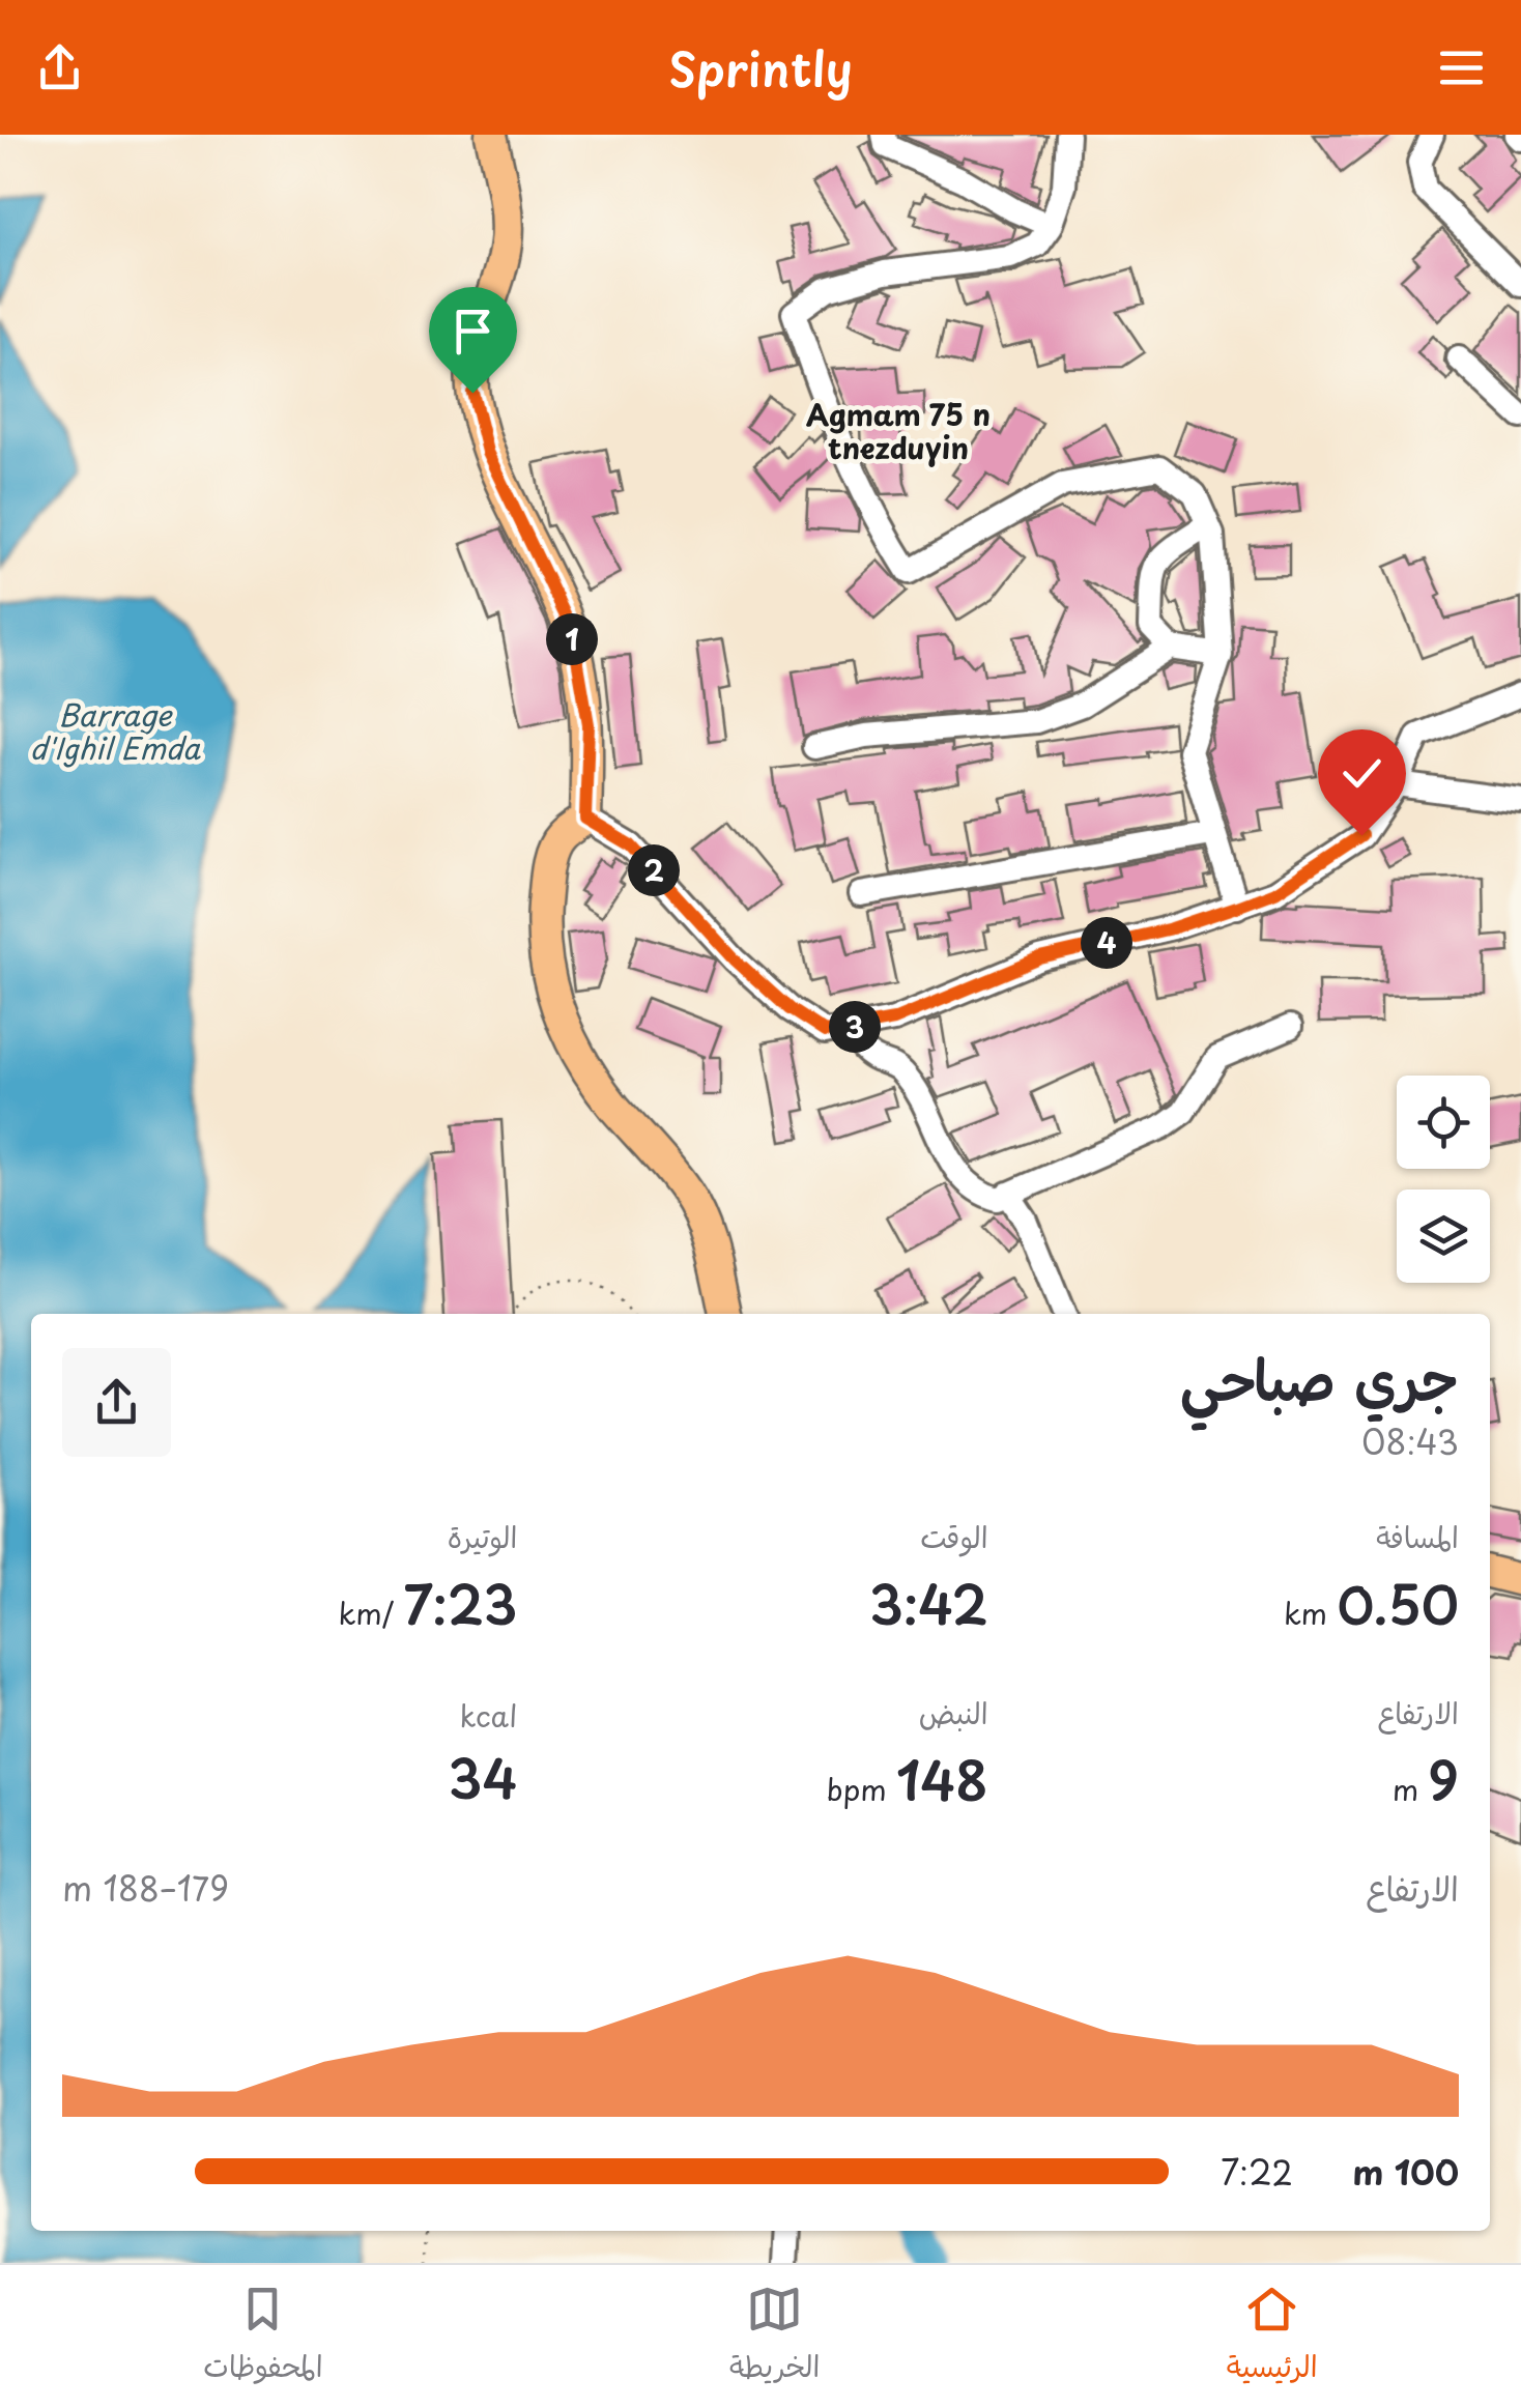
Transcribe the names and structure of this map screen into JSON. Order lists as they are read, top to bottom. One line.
{"districts":["Agmam 75 n tnezduɣin"],"water":["Barrage d'Ighil Emda"],"page":{"header":"Sprintly","pins":["1","2","4","3"],"heading":["جري صباحي","08:43"],"stats":[["المسافة","0.50 km"],["الوقت","3:42"],["الوتيرة","7:23 /km"],["الارتفاع","9 m"],["النبض","148 bpm"],["kcal","34"]],"chart":["الارتفاع","179–188 m"],"list":[{"name":"100 m","note":"7:22"}],"tabs":["الرئيسية","الخريطة","المحفوظات"]}}
